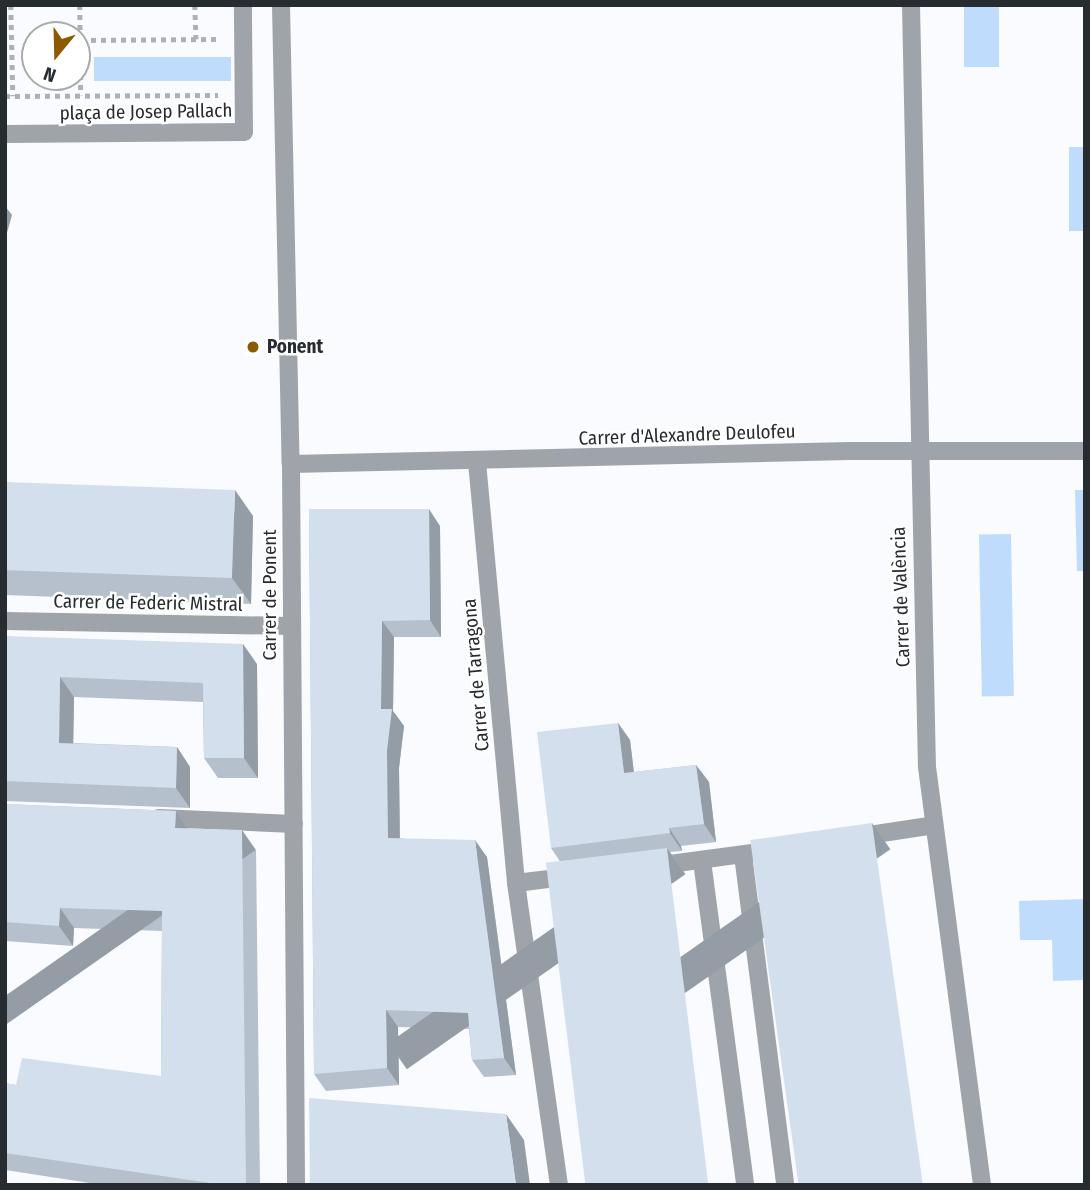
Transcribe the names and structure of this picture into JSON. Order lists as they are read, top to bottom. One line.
{"streets":{"street":["plaça de Josep Pallach","Carrer d'Alexandre Deulofeu","Carrer de Ponent","Carrer de València","Carrer de Federic Mistral","Carrer de Tarragona"]},"crossings":[["Carrer d'Alexandre Deulofeu","Carrer de Ponent"],["Carrer d'Alexandre Deulofeu","Carrer de València"],["Carrer d'Alexandre Deulofeu","Carrer de Tarragona"],["Carrer de Ponent","Carrer de Federic Mistral"]],"places":["Ponent"],"north":"bottom"}
